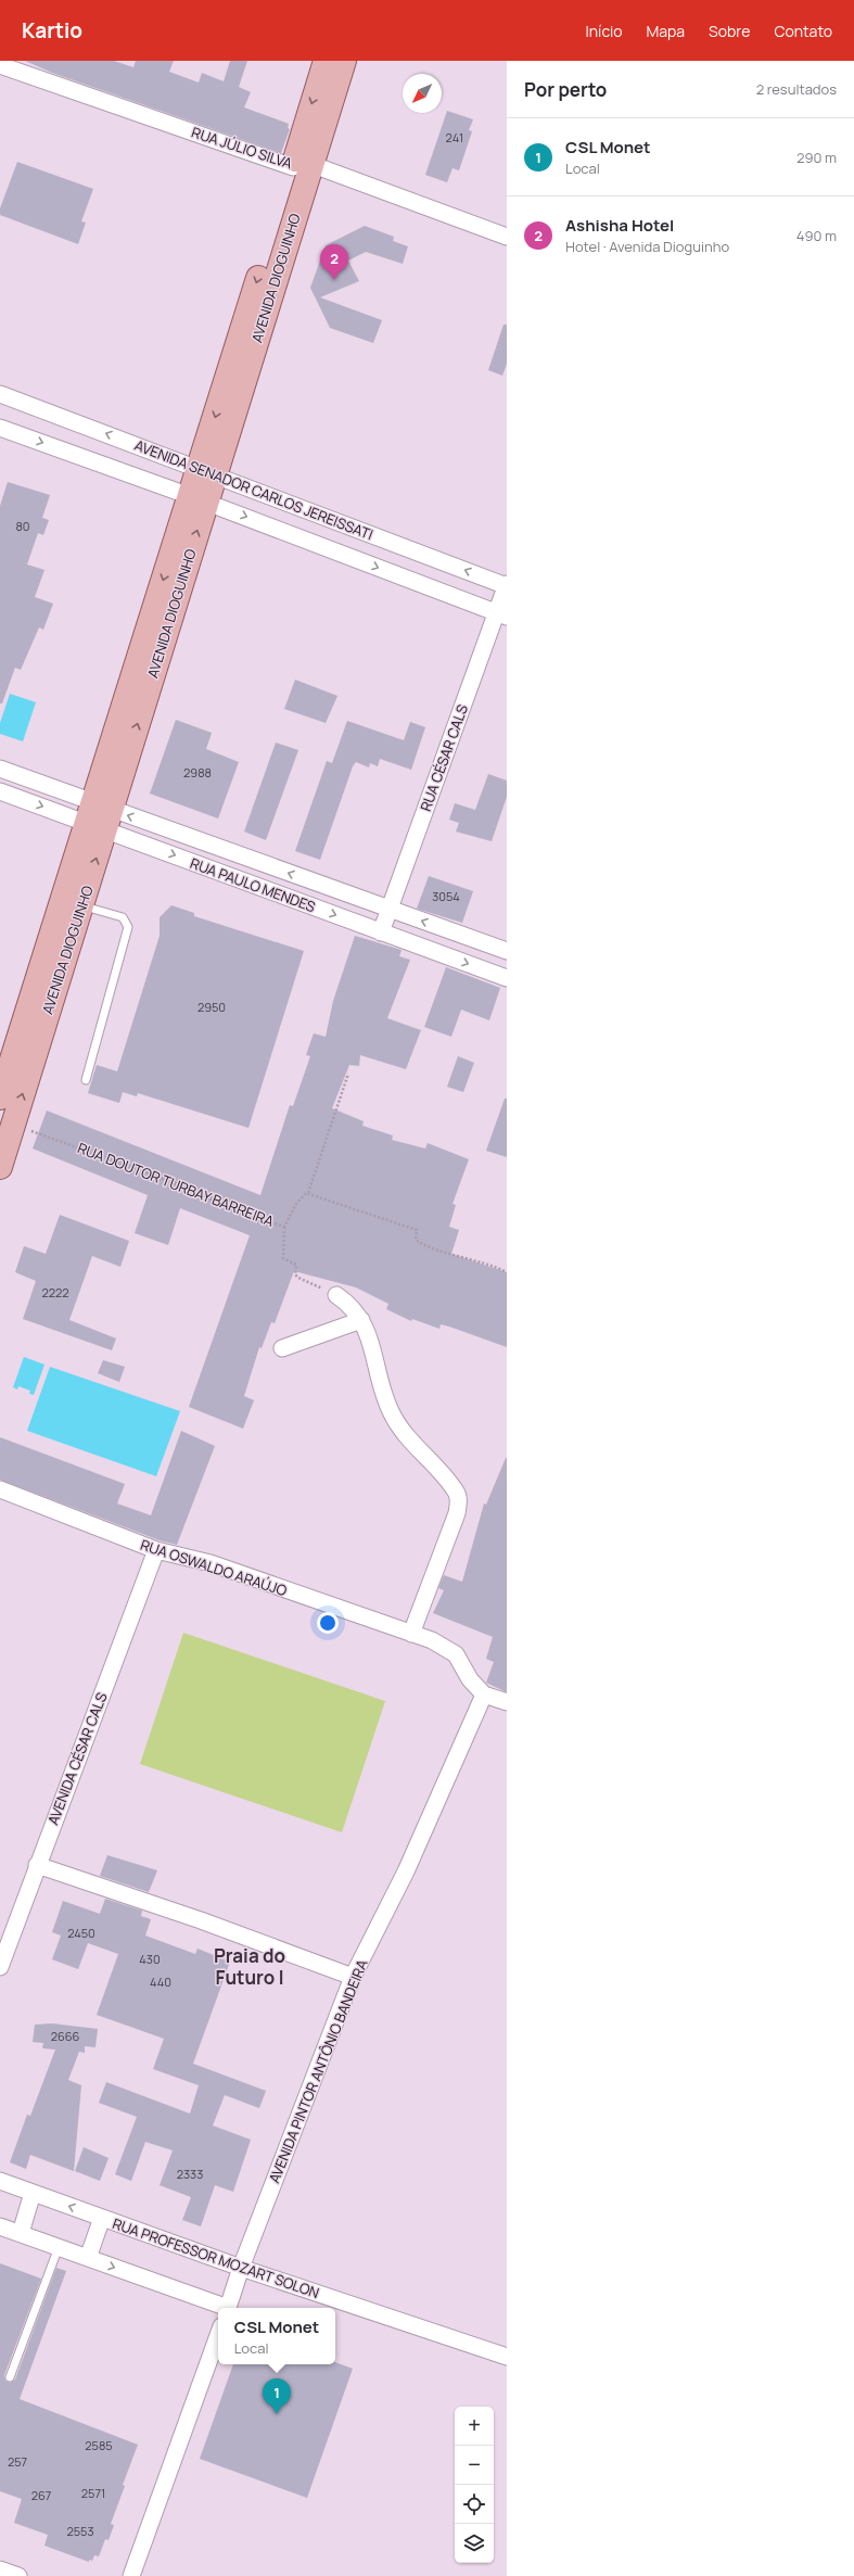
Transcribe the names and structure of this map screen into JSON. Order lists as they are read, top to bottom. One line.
{"streets":{"main road":["AVENIDA DIOGUINHO"],"street":["RUA JÚLIO SILVA","AVENIDA SENADOR CARLOS JEREISSATI","RUA CÉSAR CALS","RUA PAULO MENDES","RUA OSWALDO ARAÚJO","AVENIDA CÉSAR CALS","AVENIDA PINTOR ANTÔNIO BANDEIRA","RUA PROFESSOR MOZART SOLON"],"path":["RUA DOUTOR TURBAY BARREIRA"]},"crossings":[["RUA JÚLIO SILVA","AVENIDA DIOGUINHO"],["AVENIDA DIOGUINHO","AVENIDA SENADOR CARLOS JEREISSATI"],["AVENIDA DIOGUINHO","RUA PAULO MENDES"],["AVENIDA DIOGUINHO","RUA DOUTOR TURBAY BARREIRA"],["AVENIDA SENADOR CARLOS JEREISSATI","RUA CÉSAR CALS"],["RUA CÉSAR CALS","RUA PAULO MENDES"],["RUA OSWALDO ARAÚJO","AVENIDA CÉSAR CALS"],["RUA OSWALDO ARAÚJO","AVENIDA PINTOR ANTÔNIO BANDEIRA"],["AVENIDA PINTOR ANTÔNIO BANDEIRA","RUA PROFESSOR MOZART SOLON"]],"districts":["Praia do Futuro I"],"house_numbers":["241","80","2988","3054","2950","2222","2450","430","440","2666","2333","2585","257","2571","267","2553"],"north":"bottom left","page":{"header":"Kartio","nav":["Início","Mapa","Sobre","Contato"],"heading":["Por perto","2 resultados"],"list":[{"mark":"1","name":"CSL Monet","note":"Local","value":"290 m"},{"mark":"2","name":"Ashisha Hotel","note":"Hotel · Avenida Dioguinho","value":"490 m"}],"pins":["2","1"],"popup":["CSL Monet","Local"],"map_buttons":["+","−"]}}
